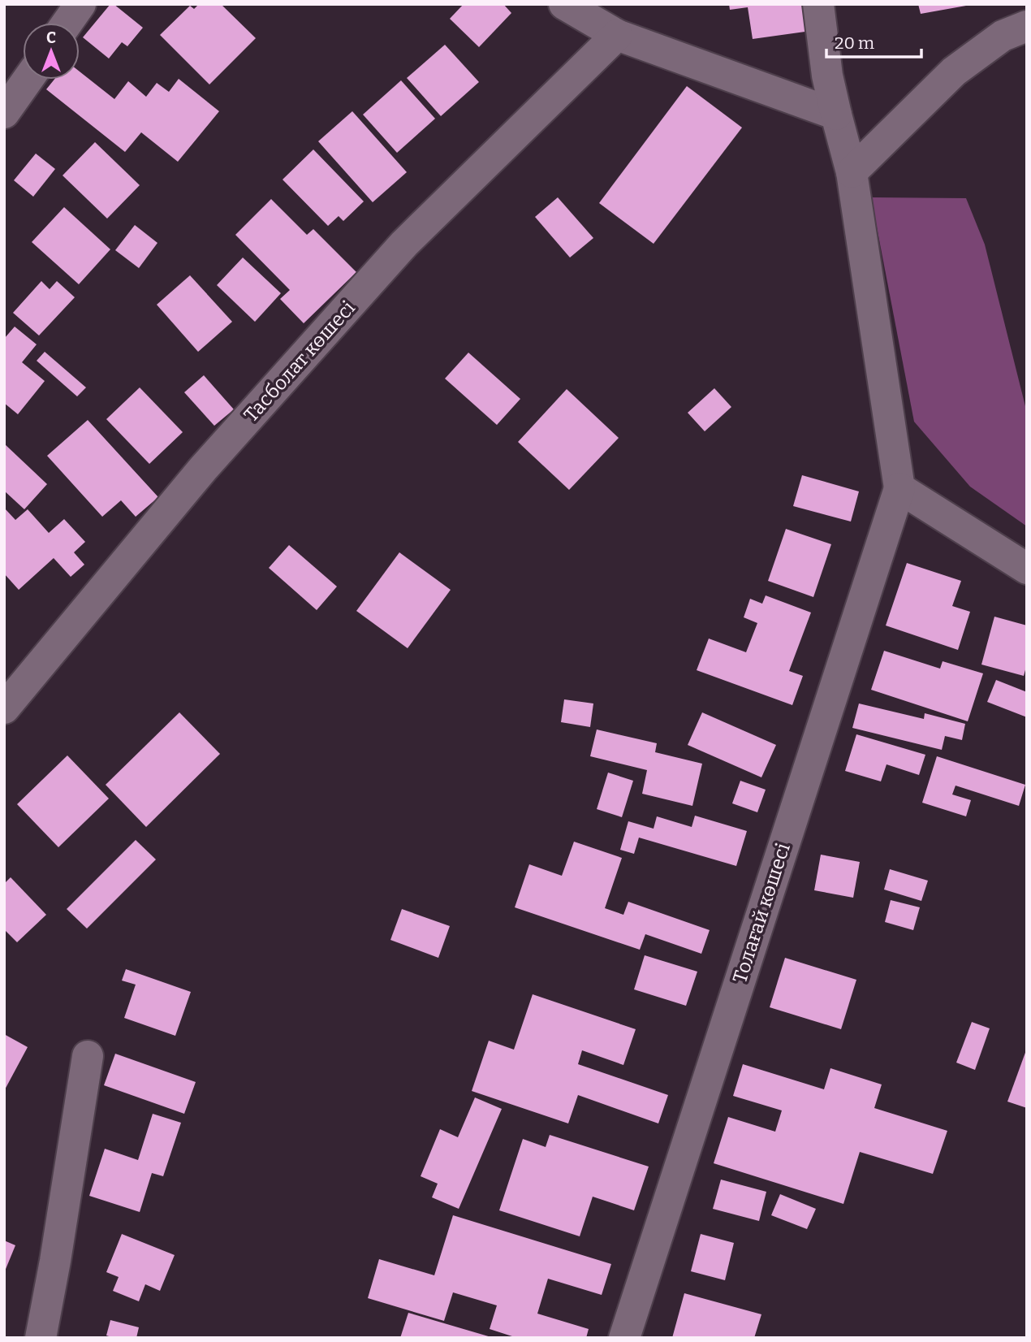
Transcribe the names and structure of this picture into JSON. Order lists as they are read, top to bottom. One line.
{"streets":{"street":["Тасболат көшесі","Толағай көшесі"]},"scale_bar":"20 m","north":"top"}
